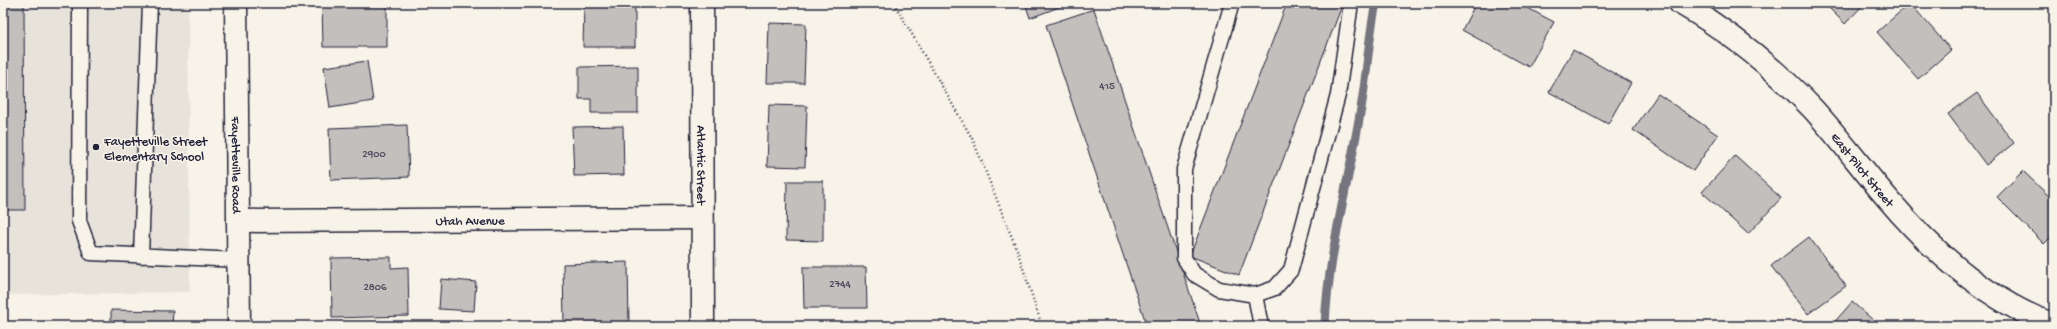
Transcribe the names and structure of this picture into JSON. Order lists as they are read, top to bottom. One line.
{"streets":{"street":["Fayetteville Road","Atlantic Street","East Pilot Street","Utah Avenue"]},"crossings":[["Fayetteville Road","Utah Avenue"],["Atlantic Street","Utah Avenue"]],"places":["Fayetteville Street Elementary School"],"house_numbers":["415","2900","2744","2806"]}
